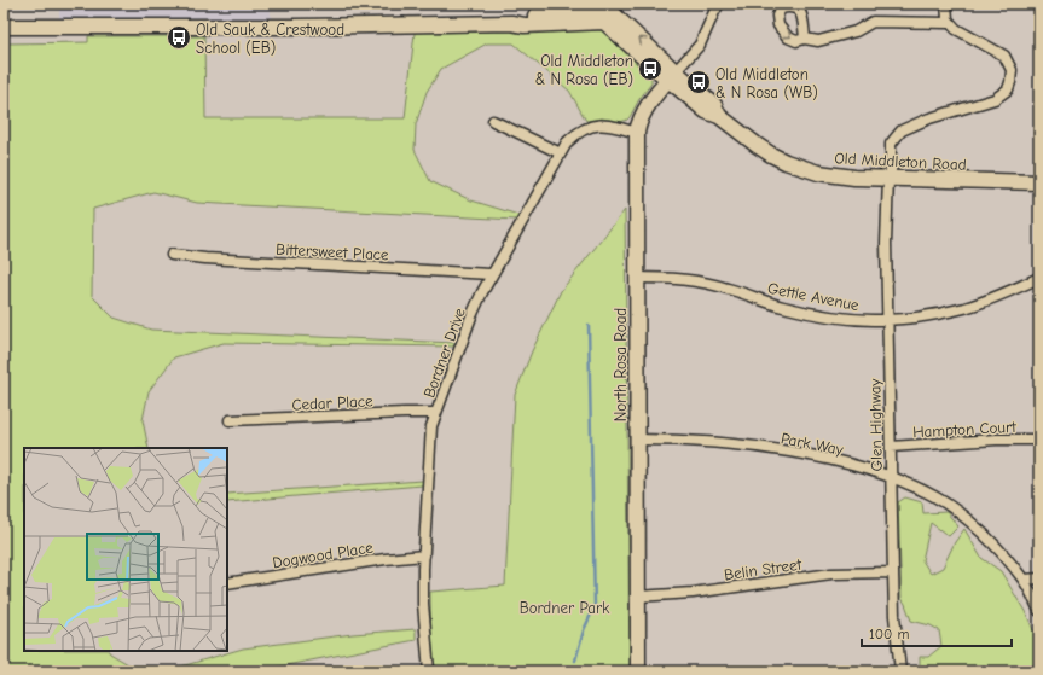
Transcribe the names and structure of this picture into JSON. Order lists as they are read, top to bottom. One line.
{"streets":{"street":["Old Middleton Road","Bittersweet Place","Gettle Avenue","Bordner Drive","North Rosa Road","Cedar Place","Glen Highway","Hampton Court","Park Way","Dogwood Place","Belin Street"]},"crossings":[["Old Middleton Road","North Rosa Road"],["Old Middleton Road","Glen Highway"],["Bittersweet Place","Bordner Drive"],["Gettle Avenue","North Rosa Road"],["Gettle Avenue","Glen Highway"],["Bordner Drive","North Rosa Road"],["Bordner Drive","Cedar Place"],["Bordner Drive","Dogwood Place"],["North Rosa Road","Park Way"],["North Rosa Road","Belin Street"],["Glen Highway","Hampton Court"],["Glen Highway","Park Way"],["Glen Highway","Belin Street"]],"parks":["Bordner Park"],"places":{"bus stop":["Old Sauk & Crestwood School (EB)","Old Middleton & N Rosa (EB)","Old Middleton & N Rosa (WB)"]},"scale_bar":"100 m"}
